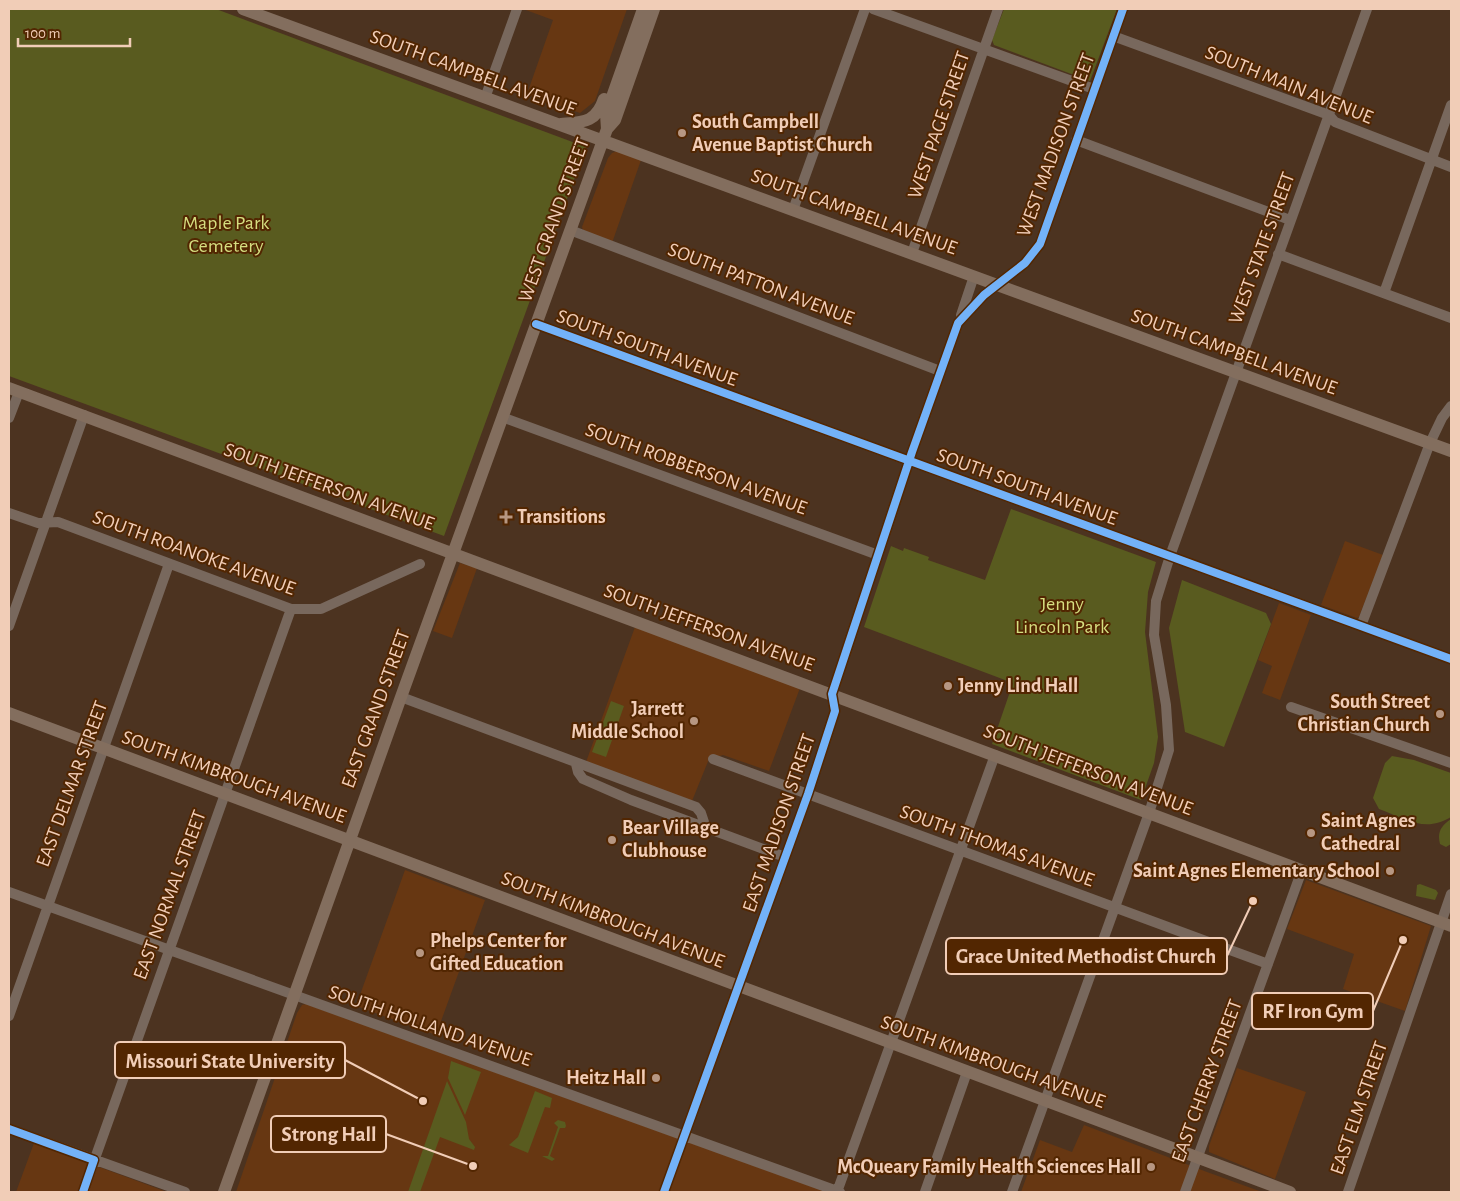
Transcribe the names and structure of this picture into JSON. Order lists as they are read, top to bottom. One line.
{"streets":{"main road":["SOUTH CAMPBELL AVENUE","WEST GRAND STREET","SOUTH JEFFERSON AVENUE","EAST GRAND STREET","SOUTH KIMBROUGH AVENUE"],"street":["SOUTH MAIN AVENUE","WEST PAGE STREET","WEST MADISON STREET","WEST STATE STREET","SOUTH PATTON AVENUE","SOUTH SOUTH AVENUE","SOUTH ROBBERSON AVENUE","SOUTH ROANOKE AVENUE","EAST DELMAR STREET","EAST MADISON STREET","SOUTH THOMAS AVENUE","EAST NORMAL STREET","SOUTH HOLLAND AVENUE","EAST CHERRY STREET","EAST ELM STREET"]},"crossings":[["SOUTH CAMPBELL AVENUE","WEST PAGE STREET"],["SOUTH CAMPBELL AVENUE","WEST MADISON STREET"],["SOUTH CAMPBELL AVENUE","WEST GRAND STREET"],["SOUTH CAMPBELL AVENUE","WEST STATE STREET"],["SOUTH MAIN AVENUE","WEST MADISON STREET"],["SOUTH MAIN AVENUE","WEST STATE STREET"],["WEST MADISON STREET","SOUTH PATTON AVENUE"],["WEST MADISON STREET","SOUTH SOUTH AVENUE"],["WEST MADISON STREET","EAST MADISON STREET"],["WEST GRAND STREET","SOUTH PATTON AVENUE"],["WEST GRAND STREET","SOUTH SOUTH AVENUE"],["WEST GRAND STREET","EAST GRAND STREET"],["WEST STATE STREET","SOUTH SOUTH AVENUE"],["WEST STATE STREET","SOUTH JEFFERSON AVENUE"],["WEST STATE STREET","SOUTH KIMBROUGH AVENUE"],["WEST STATE STREET","SOUTH THOMAS AVENUE"],["SOUTH SOUTH AVENUE","EAST GRAND STREET"],["SOUTH SOUTH AVENUE","EAST MADISON STREET"],["SOUTH ROBBERSON AVENUE","EAST GRAND STREET"],["SOUTH ROBBERSON AVENUE","EAST MADISON STREET"],["SOUTH JEFFERSON AVENUE","EAST GRAND STREET"],["SOUTH JEFFERSON AVENUE","EAST MADISON STREET"],["SOUTH JEFFERSON AVENUE","EAST CHERRY STREET"],["SOUTH JEFFERSON AVENUE","EAST ELM STREET"],["SOUTH ROANOKE AVENUE","EAST DELMAR STREET"],["SOUTH ROANOKE AVENUE","EAST NORMAL STREET"],["EAST GRAND STREET","SOUTH KIMBROUGH AVENUE"],["EAST GRAND STREET","SOUTH HOLLAND AVENUE"],["SOUTH KIMBROUGH AVENUE","EAST DELMAR STREET"],["SOUTH KIMBROUGH AVENUE","EAST MADISON STREET"],["SOUTH KIMBROUGH AVENUE","EAST NORMAL STREET"],["SOUTH KIMBROUGH AVENUE","EAST CHERRY STREET"],["EAST DELMAR STREET","SOUTH HOLLAND AVENUE"],["EAST MADISON STREET","SOUTH THOMAS AVENUE"],["EAST MADISON STREET","SOUTH HOLLAND AVENUE"],["SOUTH THOMAS AVENUE","EAST CHERRY STREET"],["EAST NORMAL STREET","SOUTH HOLLAND AVENUE"]],"parks":["Maple Park Cemetery","Jenny Lincoln Park"],"places":{"other":["South Campbell Avenue Baptist Church","Jenny Lind Hall","South Street Christian Church","Jarrett Middle School","Saint Agnes Cathedral","Bear Village Clubhouse","Saint Agnes Elementary School","Grace United Methodist Church","RF Iron Gym","Phelps Center for Gifted Education","Heitz Hall","Missouri State University","Strong Hall","McQueary Family Health Sciences Hall"],"health":["Transitions"]},"scale_bar":"100 m"}
